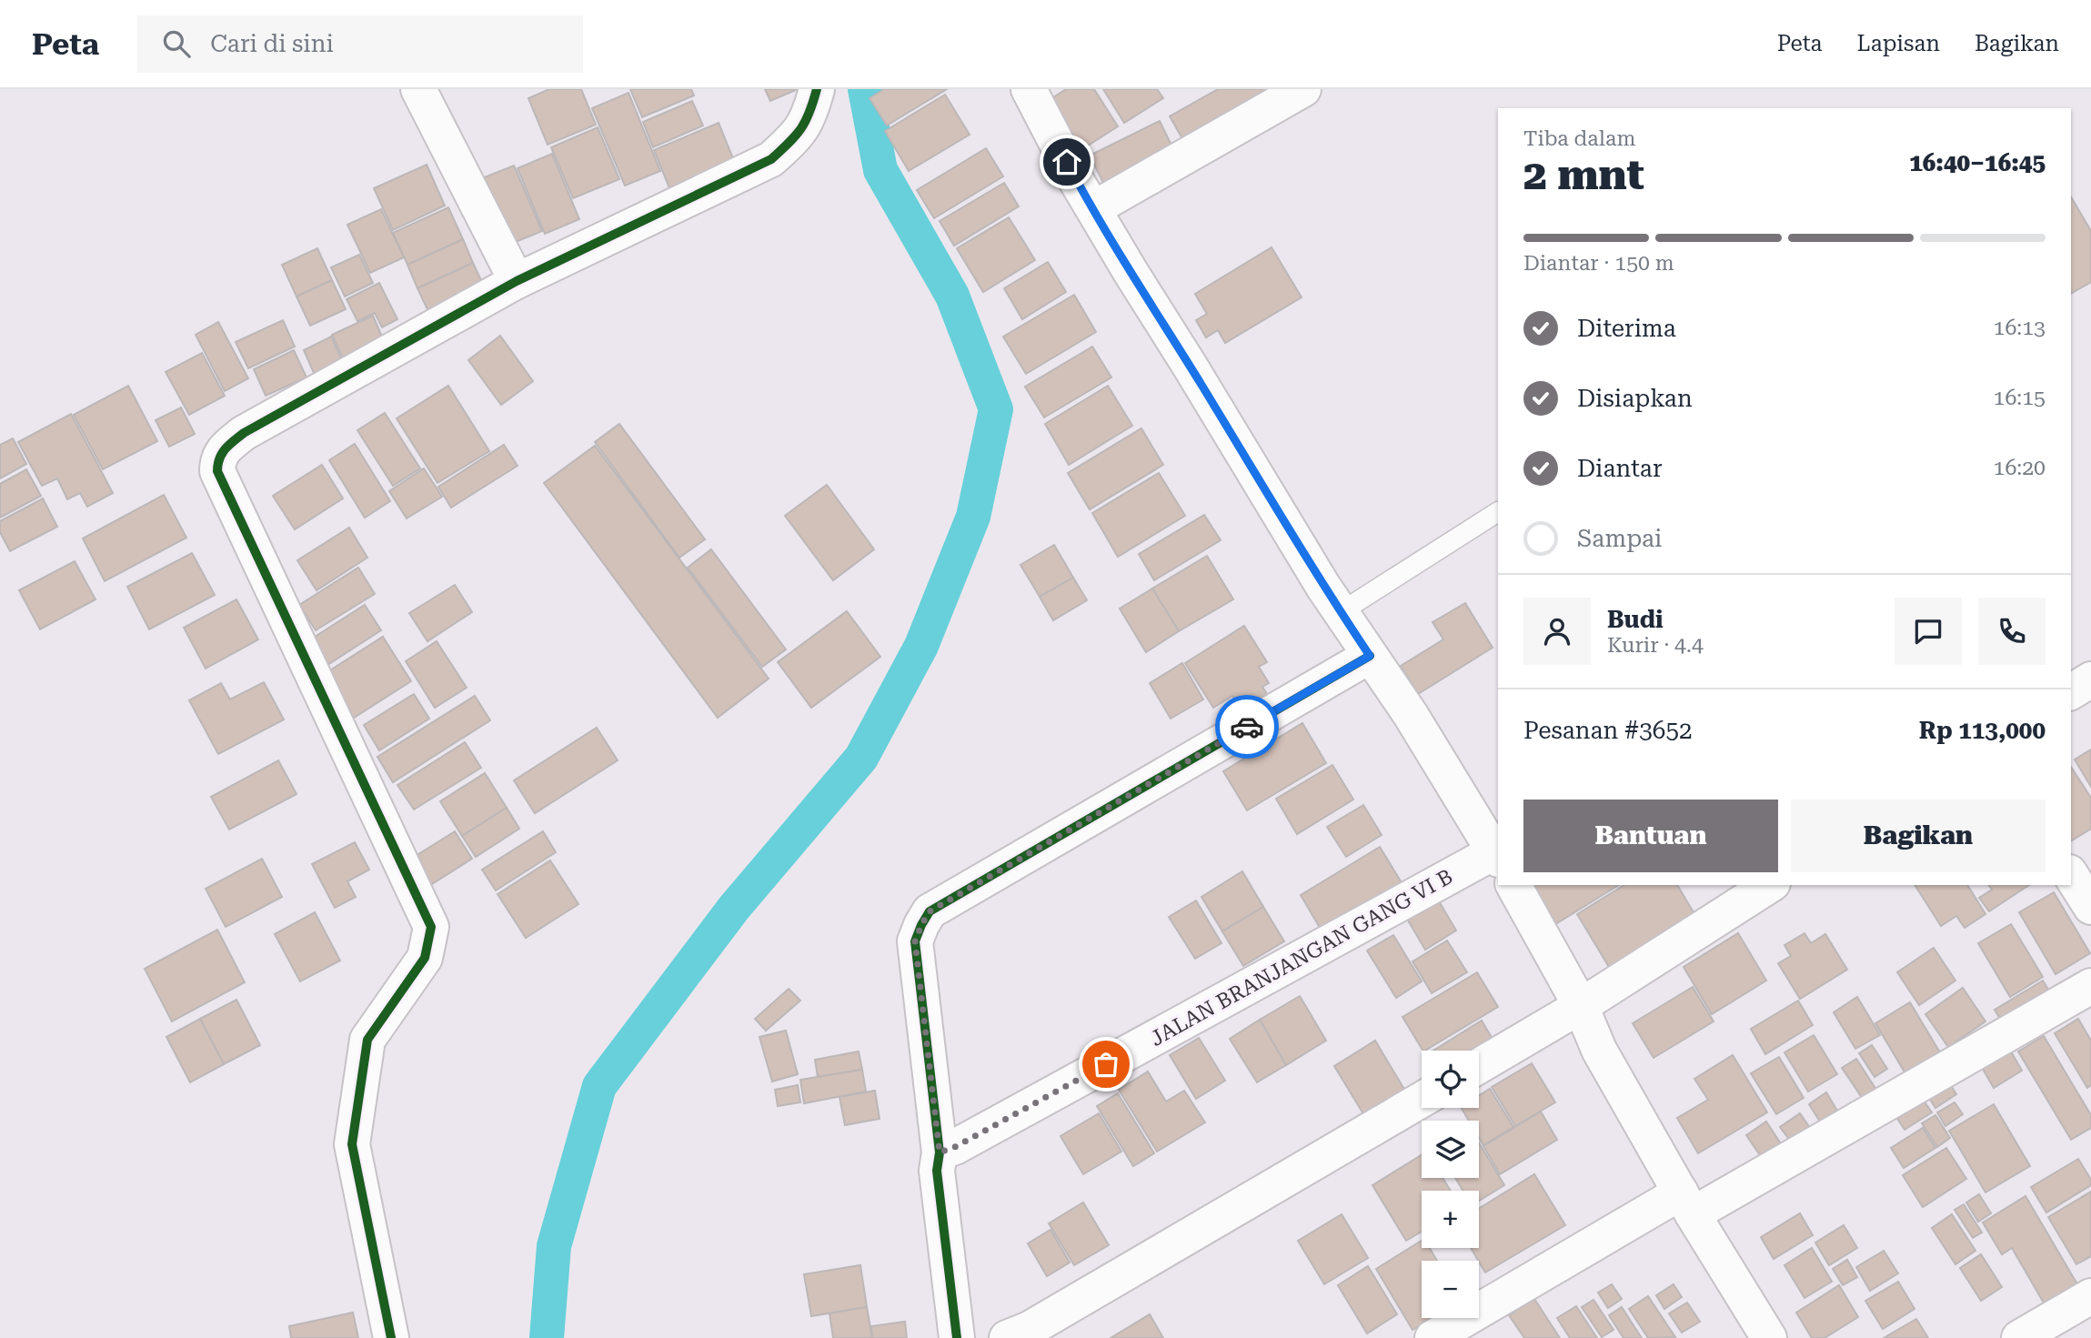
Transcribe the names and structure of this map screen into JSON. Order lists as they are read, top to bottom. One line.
{"streets":{"street":["JALAN BRANJANGAN GANG VI B"]},"page":{"header":"Peta","search":"Cari di sini","nav":["Peta","Lapisan","Bagikan"],"heading":["2 mnt","Tiba dalam","16:40–16:45"],"panel":["Budi","Kurir · 4.4","Pesanan #3652","Rp 113,000"],"bar":"Diantar · 150 m","list":[["Diterima","16:13"],["Disiapkan","16:15"],["Diantar","16:20"],"Sampai"],"buttons":["Bantuan","Bagikan"],"map_buttons":["+","−"]}}
